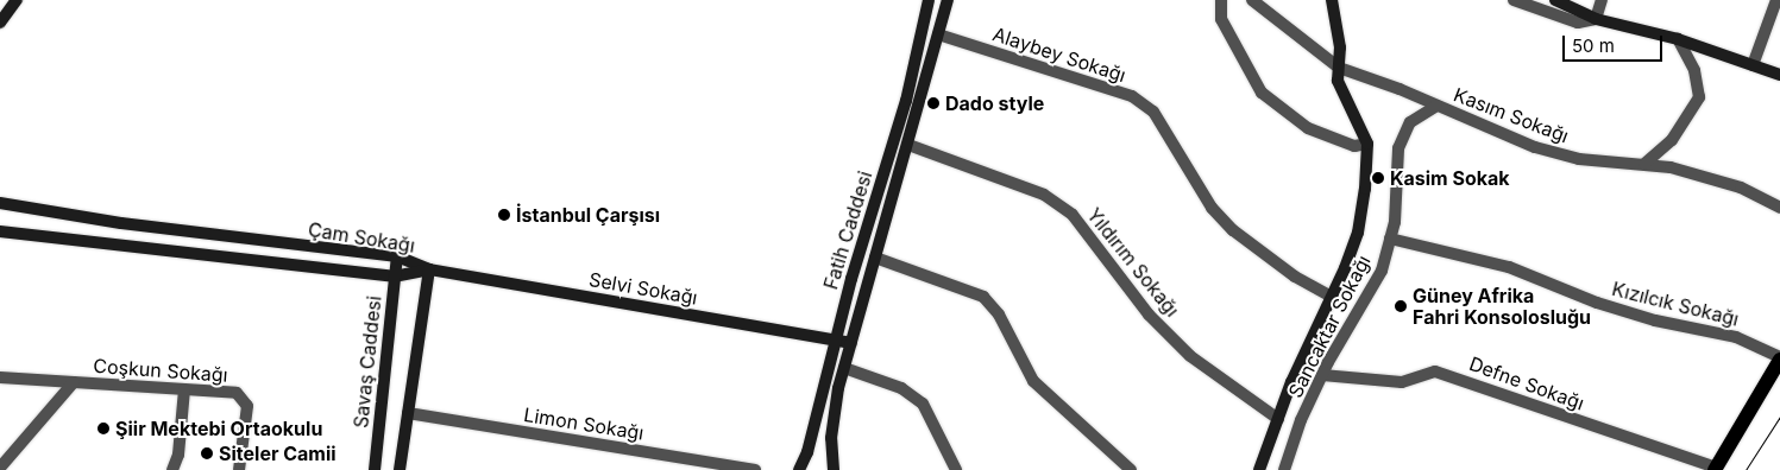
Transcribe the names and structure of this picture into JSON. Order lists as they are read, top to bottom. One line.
{"streets":{"street":["Alaybey Sokağı","Kasım Sokağı","Fatih Caddesi","Çam Sokağı","Yıldırım Sokağı","Selvi Sokağı","Kızılcık Sokağı","Sancaktar Sokağı","Savaş Caddesi","Coşkun Sokağı","Defne Sokağı","Limon Sokağı"]},"crossings":[["Alaybey Sokağı","Fatih Caddesi"],["Kasım Sokağı","Sancaktar Sokağı"],["Fatih Caddesi","Yıldırım Sokağı"],["Fatih Caddesi","Selvi Sokağı"],["Çam Sokağı","Selvi Sokağı"],["Çam Sokağı","Savaş Caddesi"],["Kızılcık Sokağı","Sancaktar Sokağı"],["Sancaktar Sokağı","Defne Sokağı"]],"places":["Dado style","Kasim Sokak","İstanbul Çarşısı","Güney Afrika Fahri Konsolosluğu","Şiir Mektebi Ortaokulu","Siteler Camii"],"scale_bar":"50 m"}
